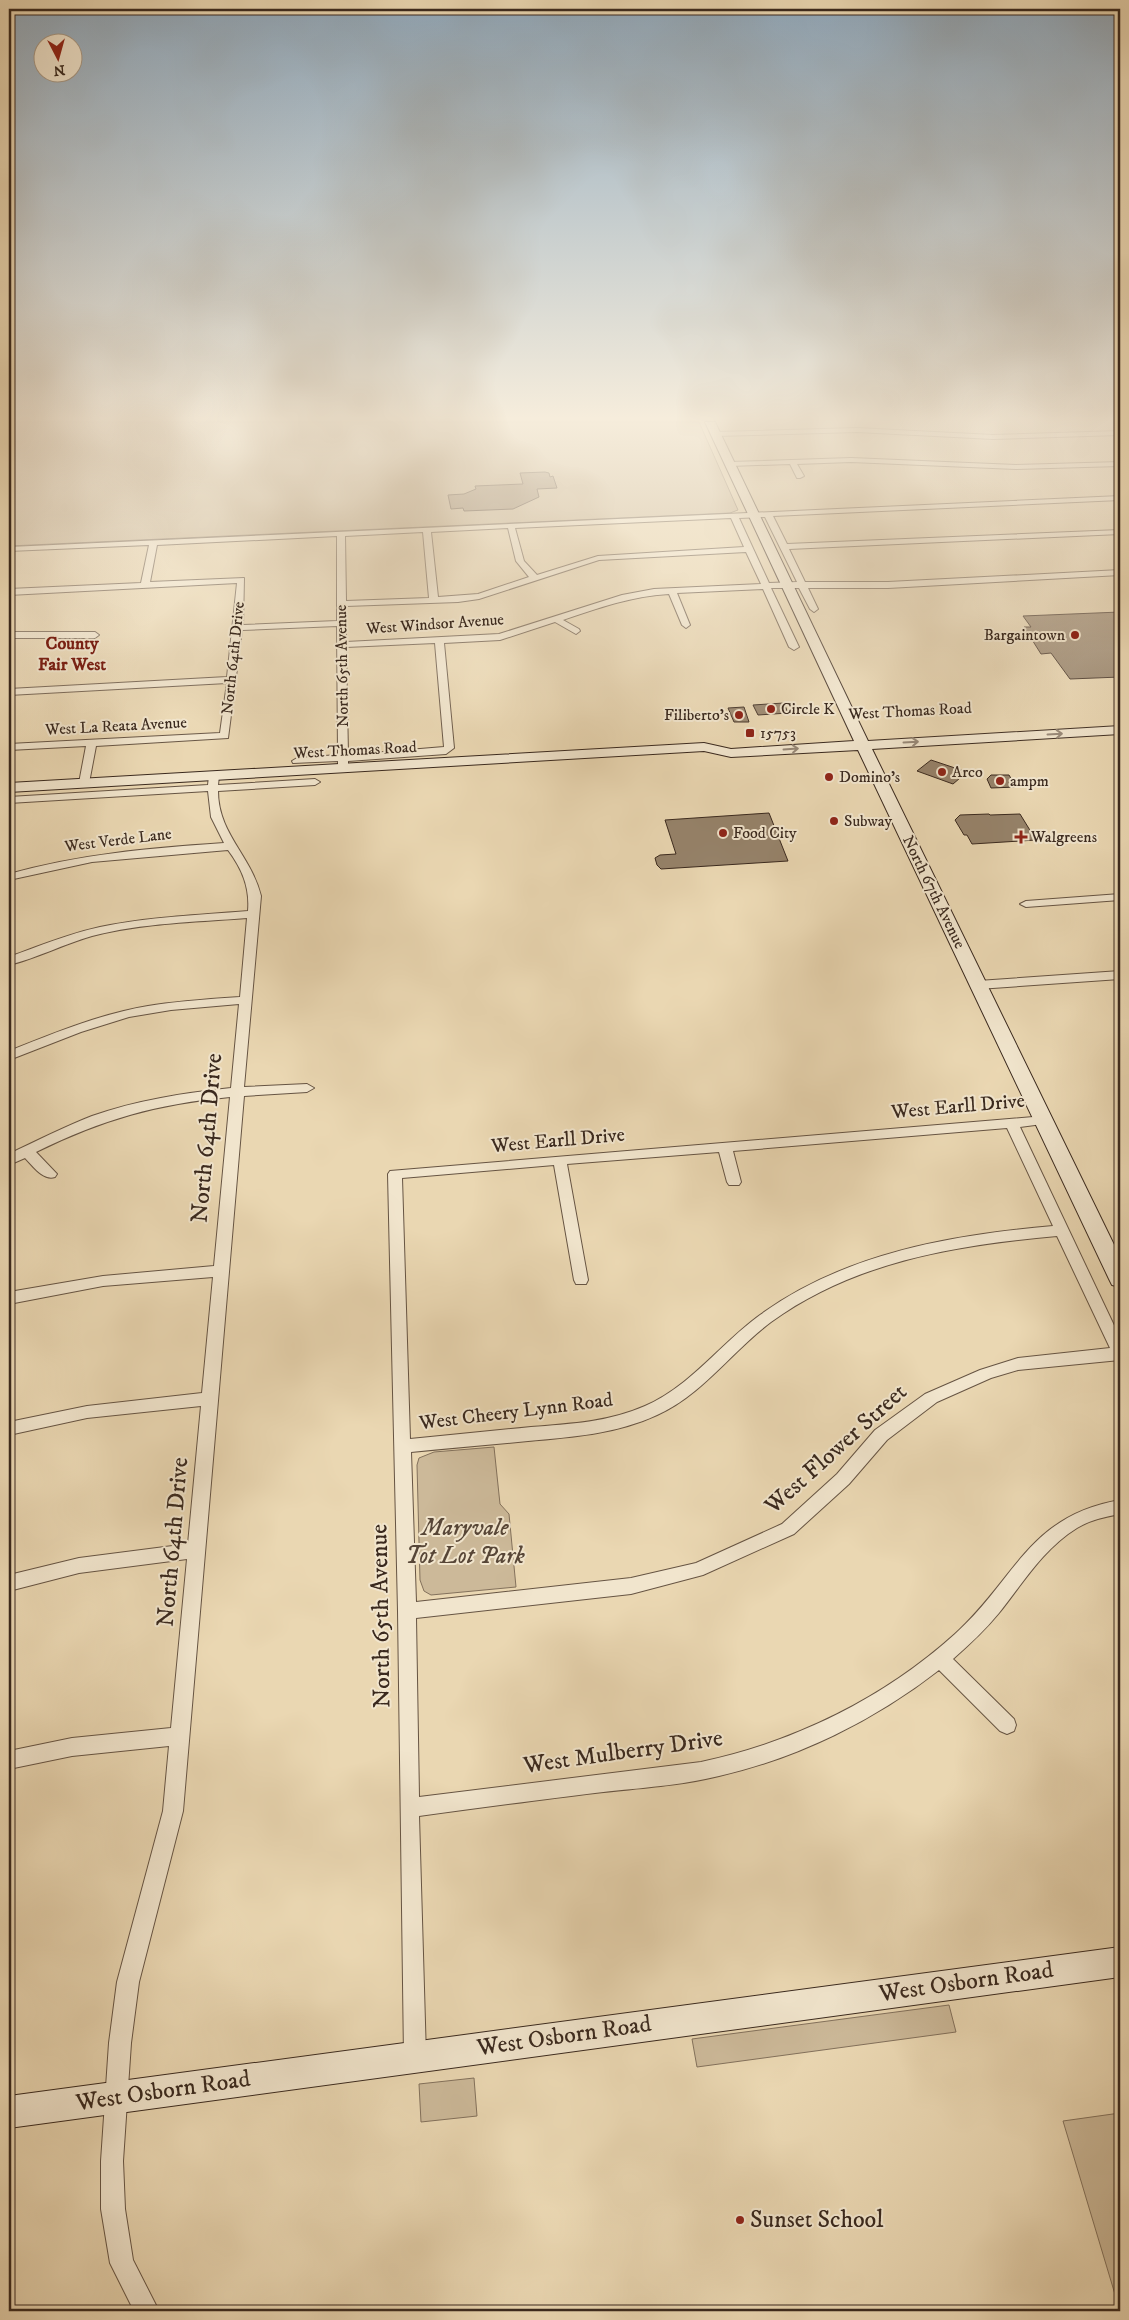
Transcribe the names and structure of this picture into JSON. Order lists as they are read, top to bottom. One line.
{"streets":{"main road":["West Thomas Road","North 67th Avenue","West Osborn Road"],"street":["West Windsor Avenue","North 64th Drive","North 65th Avenue","West La Reata Avenue","West Verde Lane","West Earll Drive","West Cheery Lynn Road","West Flower Street","West Mulberry Drive"]},"crossings":[["West Windsor Avenue","North 64th Drive"],["West Windsor Avenue","North 65th Avenue"],["West Windsor Avenue","West Thomas Road"],["West Windsor Avenue","North 67th Avenue"],["North 64th Drive","West Thomas Road"],["North 64th Drive","West La Reata Avenue"],["North 64th Drive","West Verde Lane"],["North 64th Drive","West Osborn Road"],["North 65th Avenue","West Thomas Road"],["North 65th Avenue","West Earll Drive"],["North 65th Avenue","West Cheery Lynn Road"],["North 65th Avenue","West Flower Street"],["North 65th Avenue","West Mulberry Drive"],["North 65th Avenue","West Osborn Road"],["West Thomas Road","North 67th Avenue"],["North 67th Avenue","West Earll Drive"]],"districts":["County Fair West"],"parks":["Maryvale Tot Lot Park"],"places":{"other":["Bargaintown","Circle K","Filiberto's","Arco","Domino's","ampm","Subway","Food City","Sunset School"],"transit":["15753"],"health":["Walgreens"]},"north":"bottom"}
